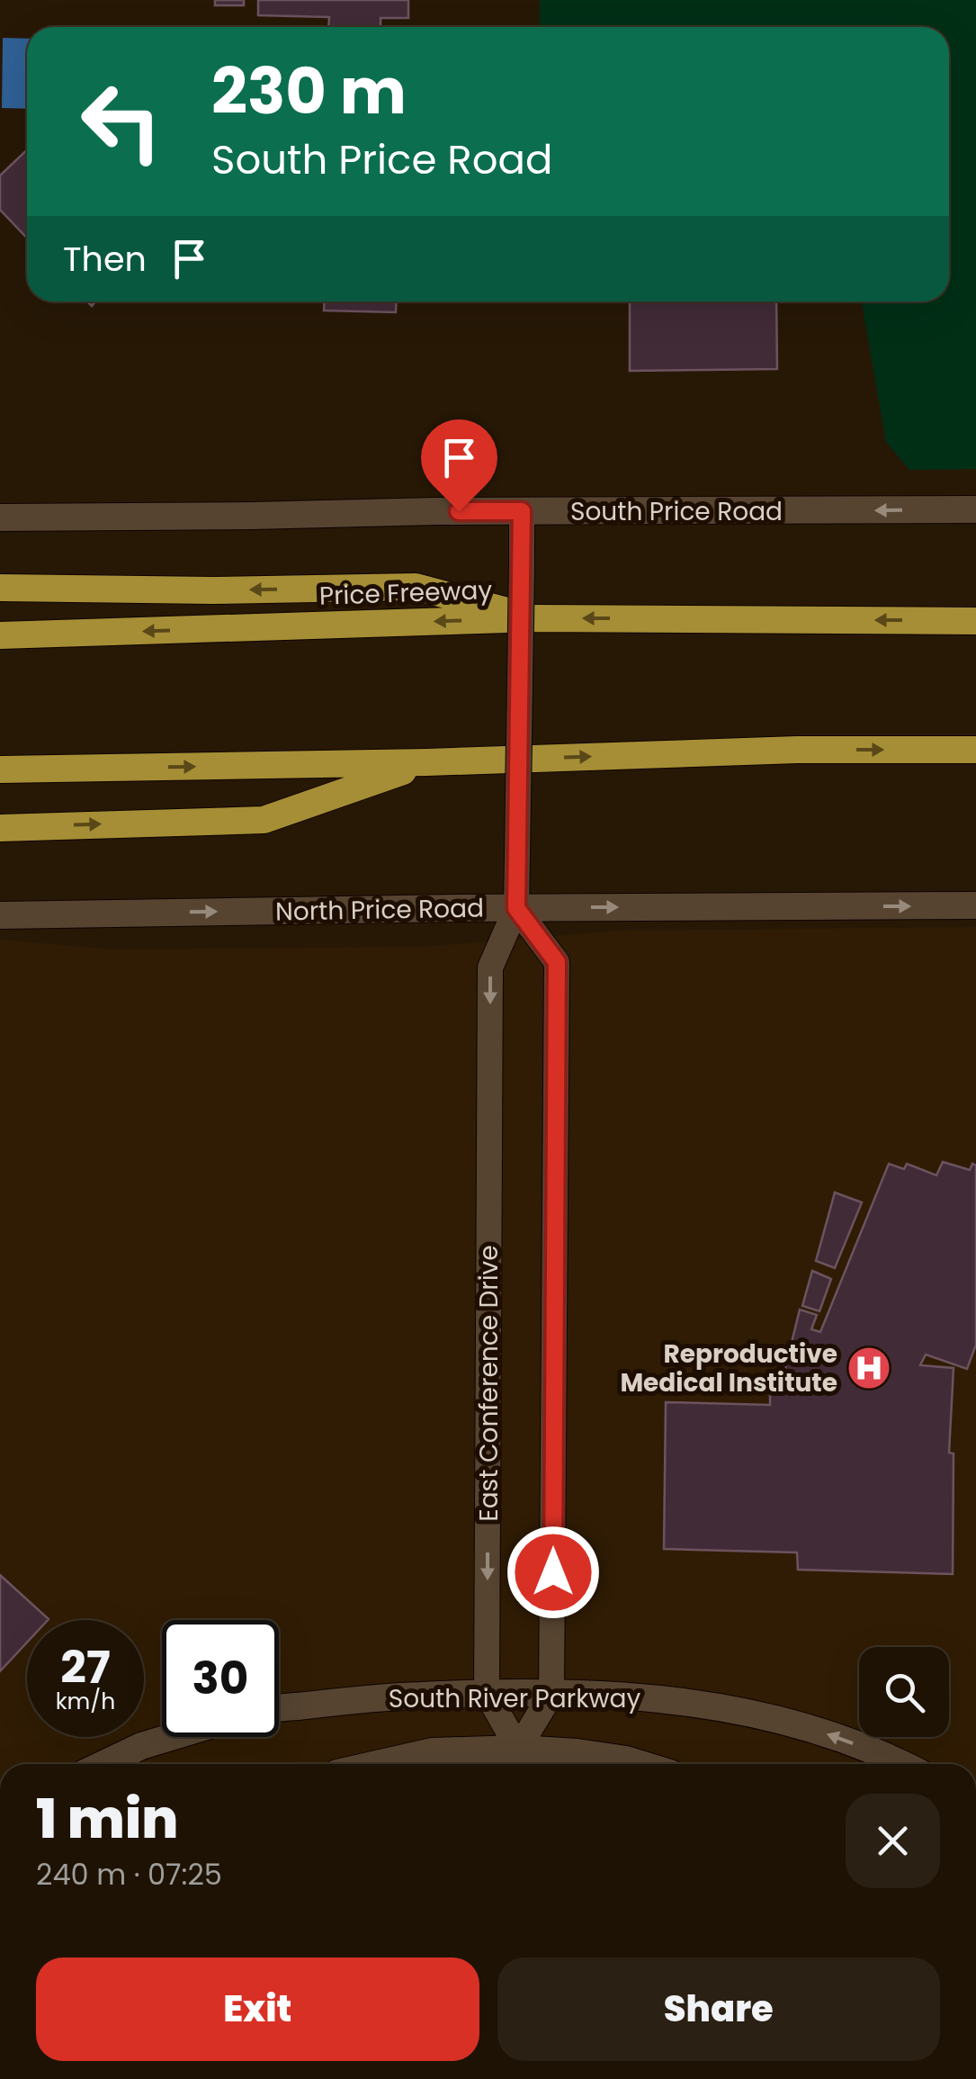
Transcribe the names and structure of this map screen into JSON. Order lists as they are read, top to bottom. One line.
{"streets":{"highway":["Price Freeway"],"main road":["South Price Road","North Price Road","South River Parkway"],"street":["East Conference Drive"]},"crossings":[["South Price Road","East Conference Drive"],["North Price Road","East Conference Drive"],["East Conference Drive","South River Parkway"]],"one_way":["South Price Road","North Price Road","South River Parkway"],"places":{"hospital":["Reproductive Medical Institute"]},"page":{"turn":["230 m","South Price Road"],"then":"Then","speed":"27 km/h","limit":"30","heading":["1 min","240 m · 07:25"],"buttons":["Exit","Share"]}}
